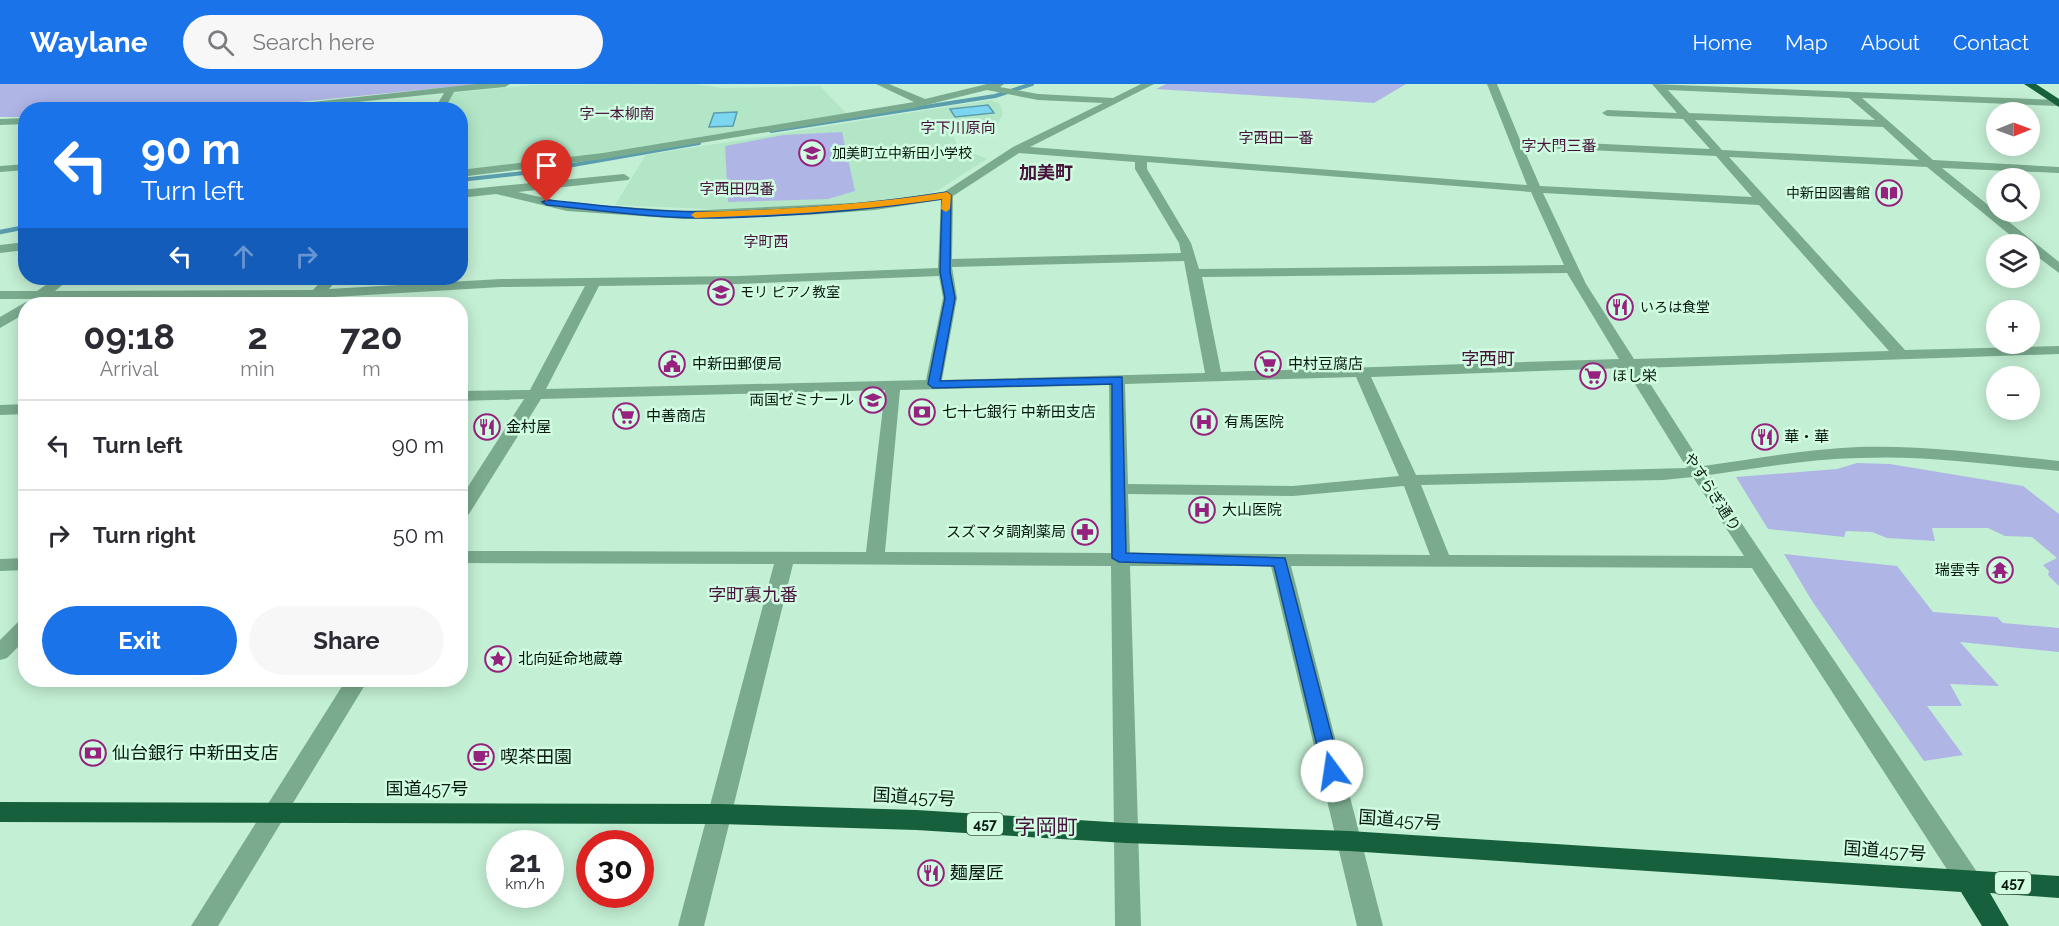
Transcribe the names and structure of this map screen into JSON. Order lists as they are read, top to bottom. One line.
{"streets":{"highway":["国道457号","457"],"street":["やすらぎ通り"]},"crossings":[["やすらぎ通り","国道457号"],["やすらぎ通り","457"],["国道457号","457"]],"districts":["字一本柳南","字下川原向","字西田一番","字大門三番","加美町","字西田四番","字町西","字西町","字町裏九番","字岡町"],"places":{"school or university":["加美町立中新田小学校","モリ ピアノ教室","両国ゼミナール"],"library":["中新田図書館"],"restaurant":["いろは食堂","金村屋","華・華","麺屋匠"],"public building":["中新田郵便局"],"supermarket":["中村豆腐店","ほし栄","中善商店"],"bank":["七十七銀行 中新田支店","仙台銀行 中新田支店"],"hospital":["有馬医院","大山医院"],"pharmacy":["スズマタ調剤薬局"],"temple":["瑞雲寺"],"place":["北向延命地蔵尊"],"cafe":["喫茶田園"]},"north":"right","page":{"header":"Waylane","search":"Search here","nav":["Home","Map","About","Contact"],"map_buttons":["+","−"],"turn":["90 m","Turn left"],"eta":["09:18","Arrival","2","min","720","m"],"list":[{"name":"Turn left","value":"90 m"},{"name":"Turn right","value":"50 m"}],"buttons":["Exit","Share"],"speed":"21 km/h","limit":"30"}}
